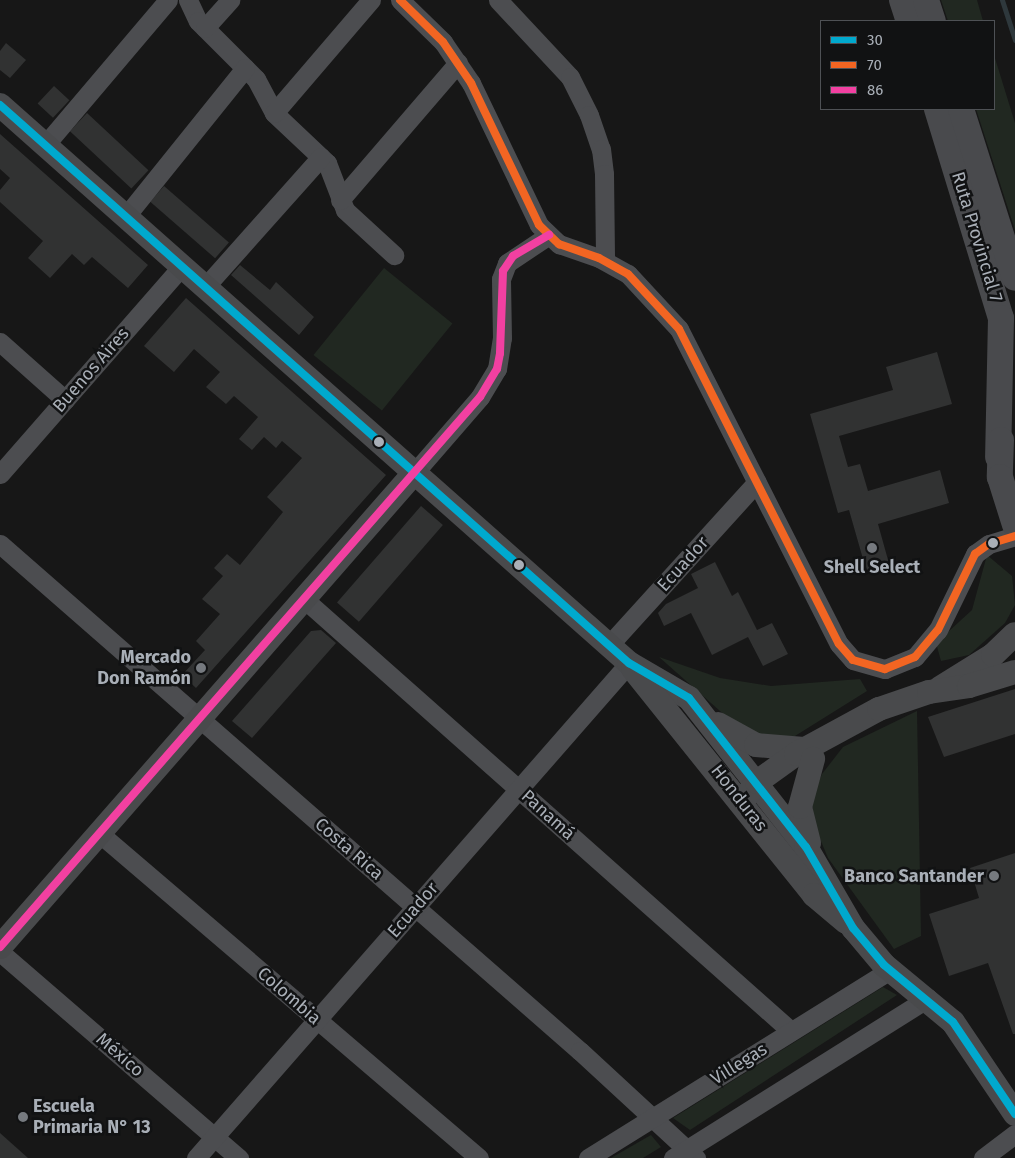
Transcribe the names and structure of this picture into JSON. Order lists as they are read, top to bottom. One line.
{"streets":{"highway":["Ruta Provincial 7"],"main road":["Honduras"],"street":["Buenos Aires","Ecuador","Panamá","Costa Rica","Colombia","México","Villegas"]},"crossings":[["Buenos Aires","Honduras"],["Ecuador","Honduras"],["Ecuador","Panamá"],["Ecuador","Costa Rica"],["Ecuador","Colombia"],["Ecuador","México"],["Honduras","Villegas"],["Panamá","Villegas"],["Costa Rica","Villegas"]],"places":["Shell Select","Mercado Don Ramón","Banco Santander","Escuela Primaria N° 13"],"lines":["transit line 70","transit line 30","transit line 86"],"legend":["30","70","86"]}
